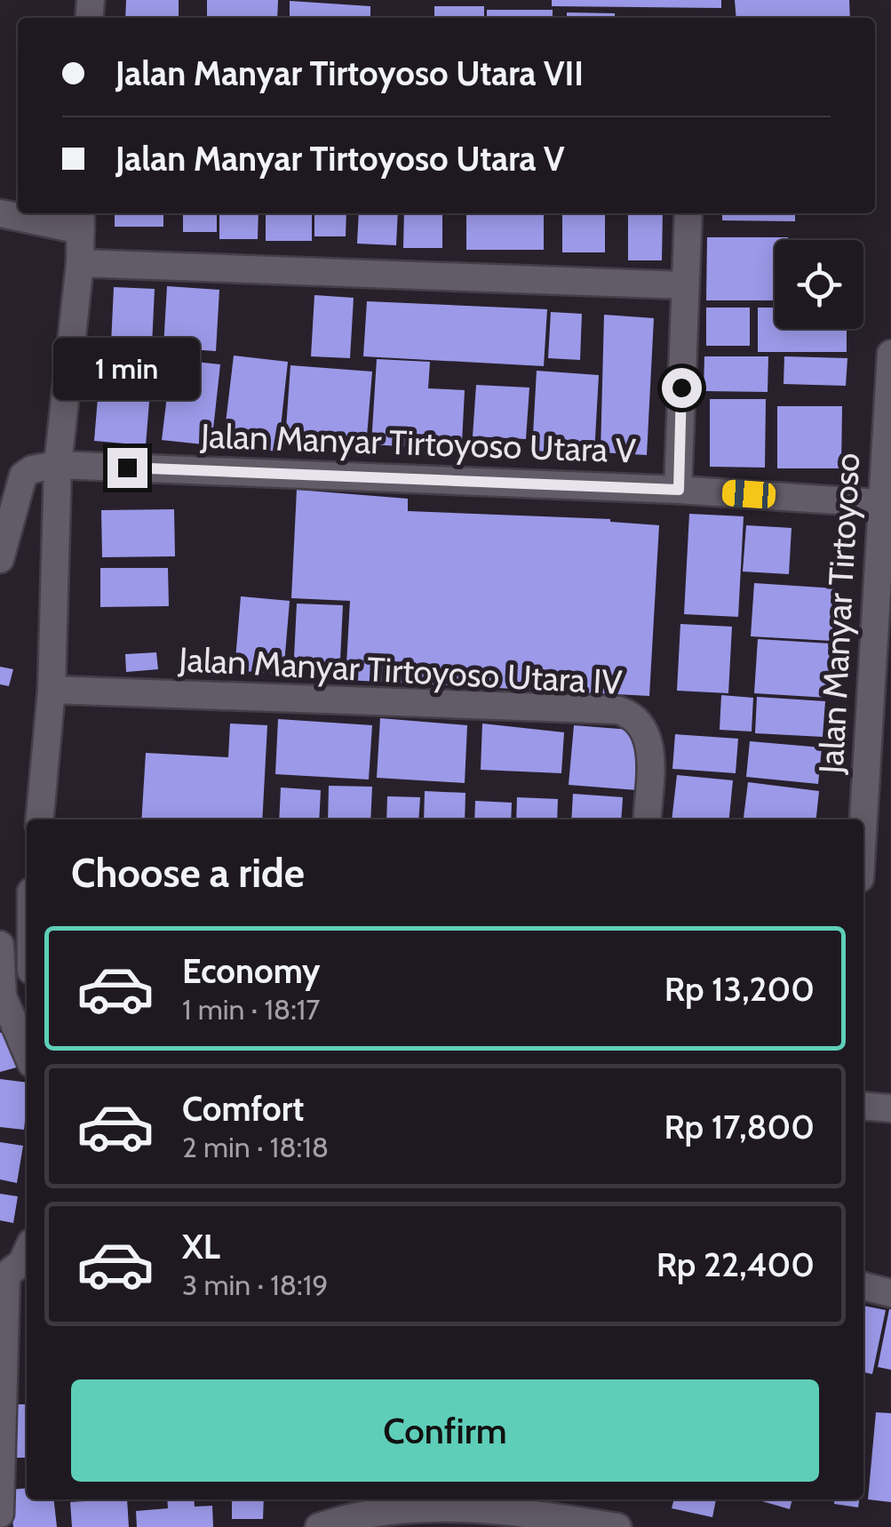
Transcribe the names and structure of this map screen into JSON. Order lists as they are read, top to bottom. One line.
{"streets":{"street":["Jalan Manyar Tirtoyoso Utara V","Jalan Manyar Tirtoyoso","Jalan Manyar Tirtoyoso Utara IV"]},"crossings":[["Jalan Manyar Tirtoyoso Utara V","Jalan Manyar Tirtoyoso"]],"page":{"banner":["Jalan Manyar Tirtoyoso Utara VII","Jalan Manyar Tirtoyoso Utara V"],"bubble":"1 min","heading":"Choose a ride","list":[{"name":"Economy","note":"1 min · 18:17","value":"Rp 13,200"},{"name":"Comfort","note":"2 min · 18:18","value":"Rp 17,800"},{"name":"XL","note":"3 min · 18:19","value":"Rp 22,400"}],"buttons":"Confirm"}}
